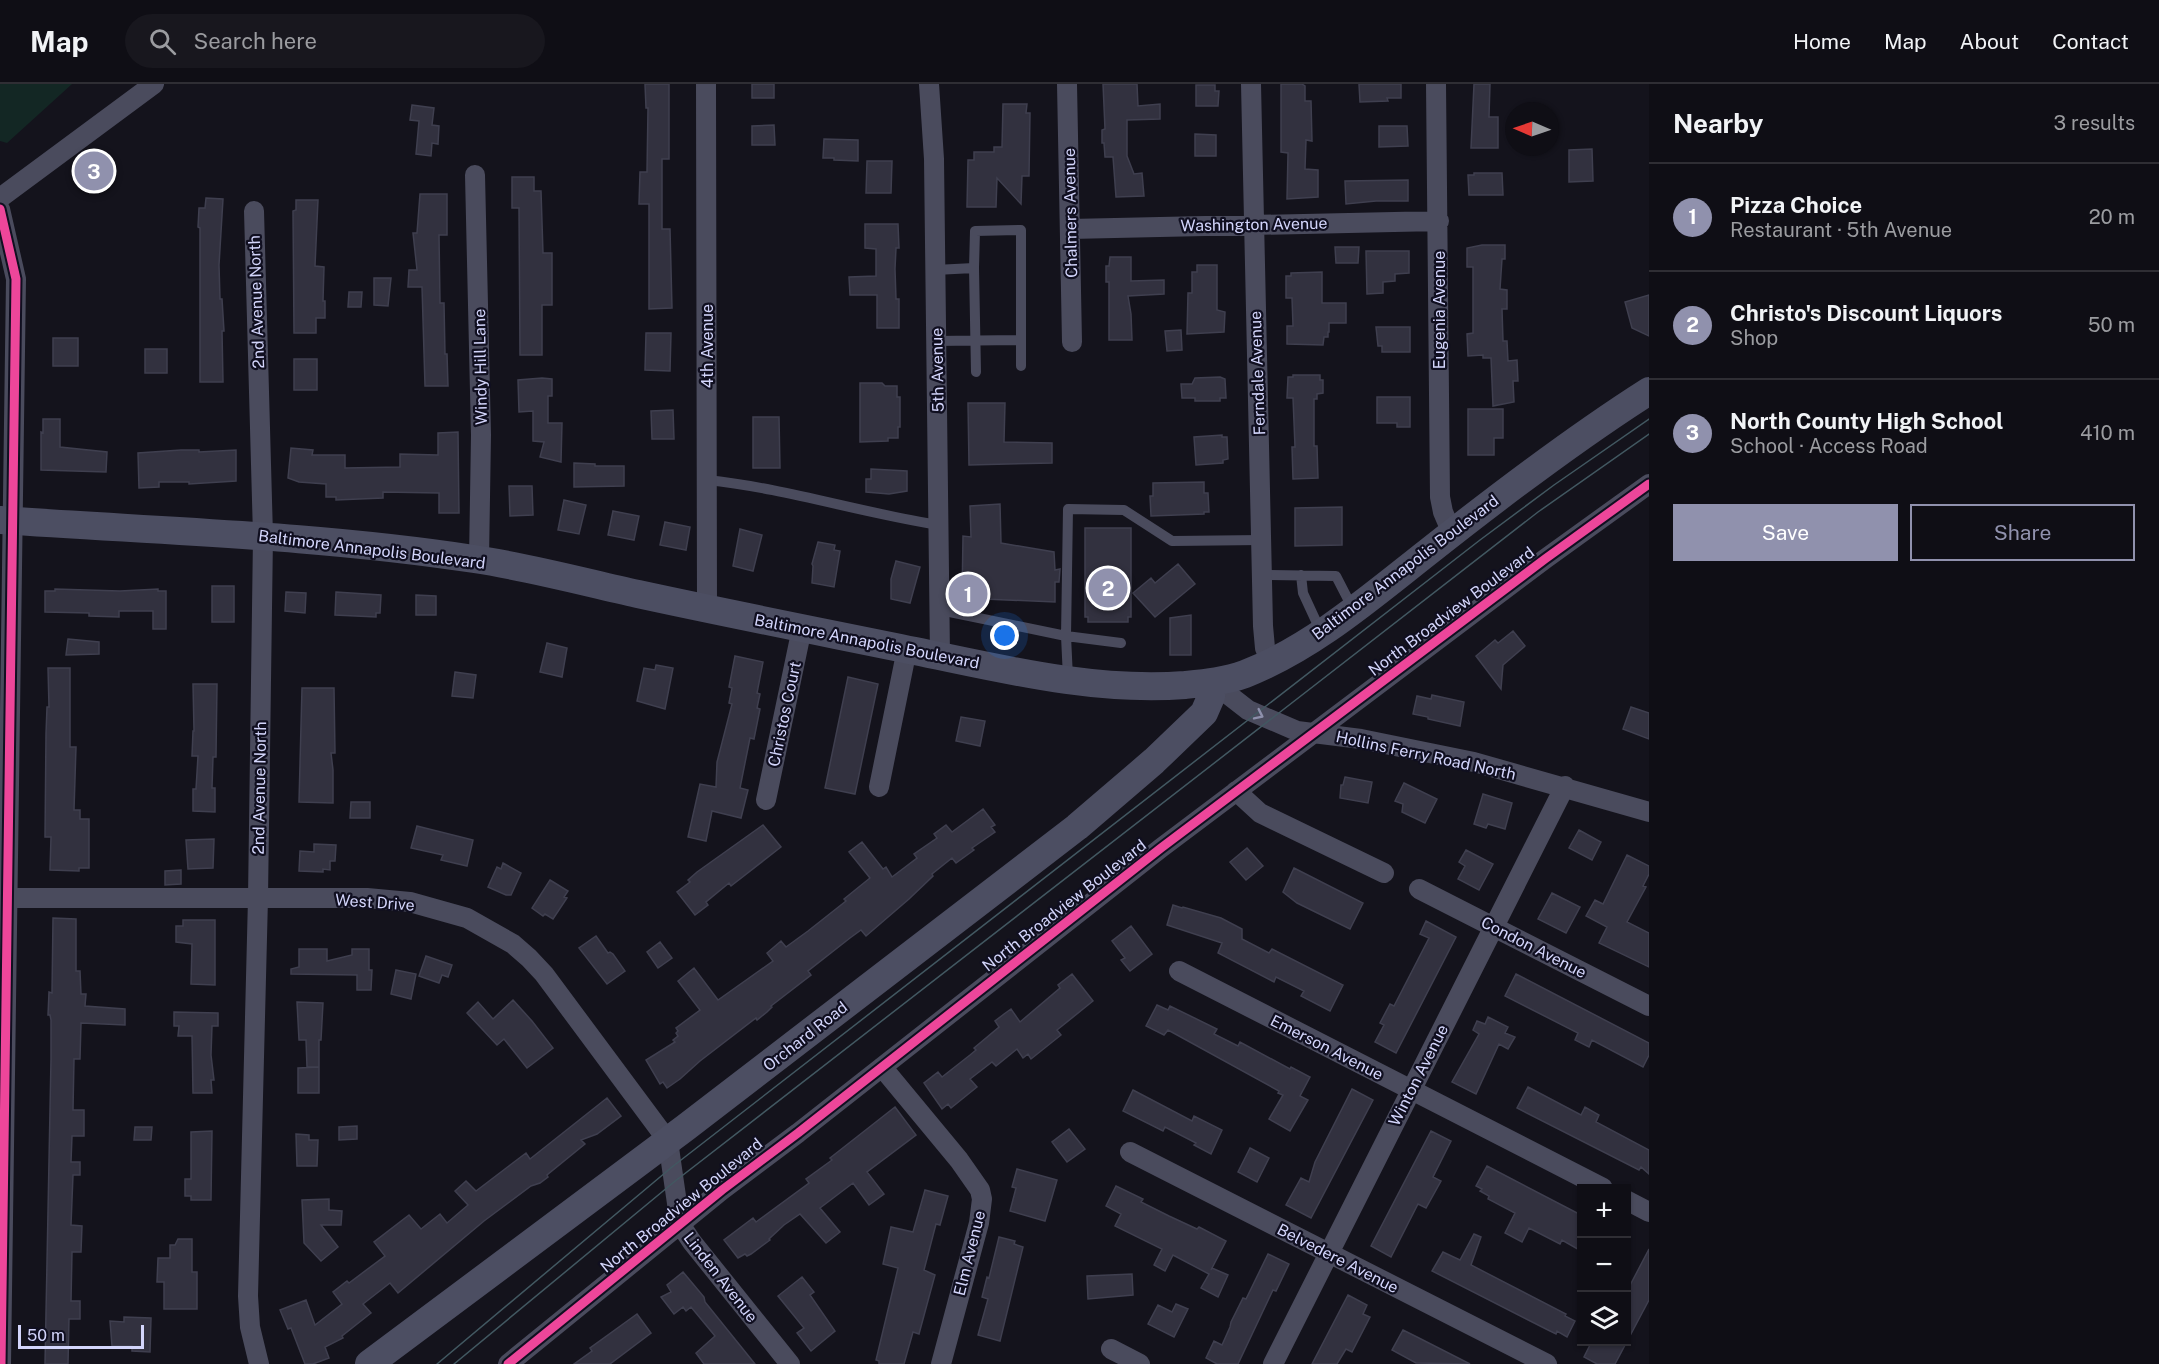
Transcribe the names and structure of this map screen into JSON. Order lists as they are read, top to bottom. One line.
{"streets":{"main road":["Baltimore Annapolis Boulevard","Orchard Road"],"street":["Chalmers Avenue","Washington Avenue","2nd Avenue North","Eugenia Avenue","4th Avenue","Windy Hill Lane","5th Avenue","Ferndale Avenue","North Broadview Boulevard","Christos Court","Hollins Ferry Road North","West Drive","Condon Avenue","Emerson Avenue","Winton Avenue","Elm Avenue","Belvedere Avenue","Linden Avenue"]},"crossings":[["Chalmers Avenue","Washington Avenue"],["Washington Avenue","Eugenia Avenue"],["Washington Avenue","Ferndale Avenue"],["2nd Avenue North","Baltimore Annapolis Boulevard"],["2nd Avenue North","West Drive"],["Eugenia Avenue","Baltimore Annapolis Boulevard"],["4th Avenue","Baltimore Annapolis Boulevard"],["Windy Hill Lane","Baltimore Annapolis Boulevard"],["5th Avenue","Baltimore Annapolis Boulevard"],["Ferndale Avenue","Baltimore Annapolis Boulevard"],["Baltimore Annapolis Boulevard","Christos Court"],["Baltimore Annapolis Boulevard","Hollins Ferry Road North"],["Baltimore Annapolis Boulevard","Orchard Road"],["North Broadview Boulevard","Hollins Ferry Road North"],["North Broadview Boulevard","Elm Avenue"],["North Broadview Boulevard","Linden Avenue"],["Hollins Ferry Road North","Orchard Road"],["Hollins Ferry Road North","Winton Avenue"],["West Drive","Orchard Road"],["West Drive","Linden Avenue"],["Condon Avenue","Winton Avenue"],["Orchard Road","Linden Avenue"],["Emerson Avenue","Winton Avenue"],["Winton Avenue","Belvedere Avenue"]],"scale_bar":"50 m","north":"left","page":{"header":"Map","search":"Search here","nav":["Home","Map","About","Contact"],"heading":["Nearby","3 results"],"pins":["3","2","1"],"list":[{"mark":"1","name":"Pizza Choice","note":"Restaurant · 5th Avenue","value":"20 m"},{"mark":"2","name":"Christo's Discount Liquors","note":"Shop","value":"50 m"},{"mark":"3","name":"North County High School","note":"School · Access Road","value":"410 m"}],"buttons":["Save","Share"],"map_buttons":["+","−"],"scale":"50 m"}}
